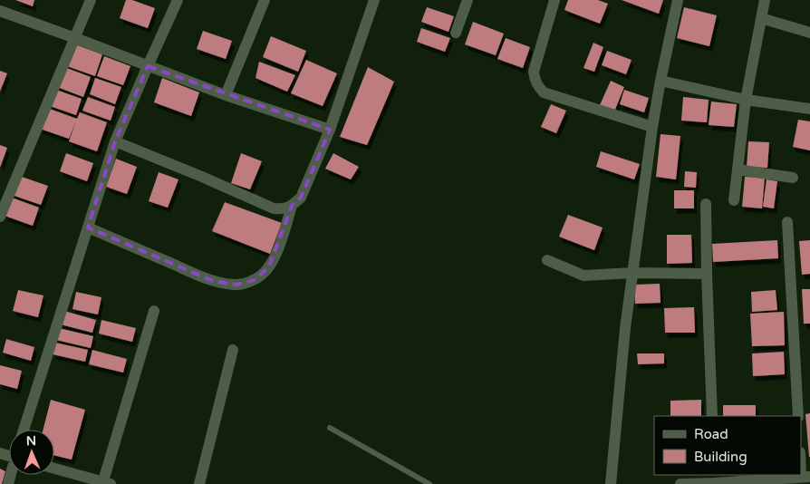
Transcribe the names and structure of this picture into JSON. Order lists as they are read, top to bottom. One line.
{"legend":["Road","Building"],"north":"top"}
